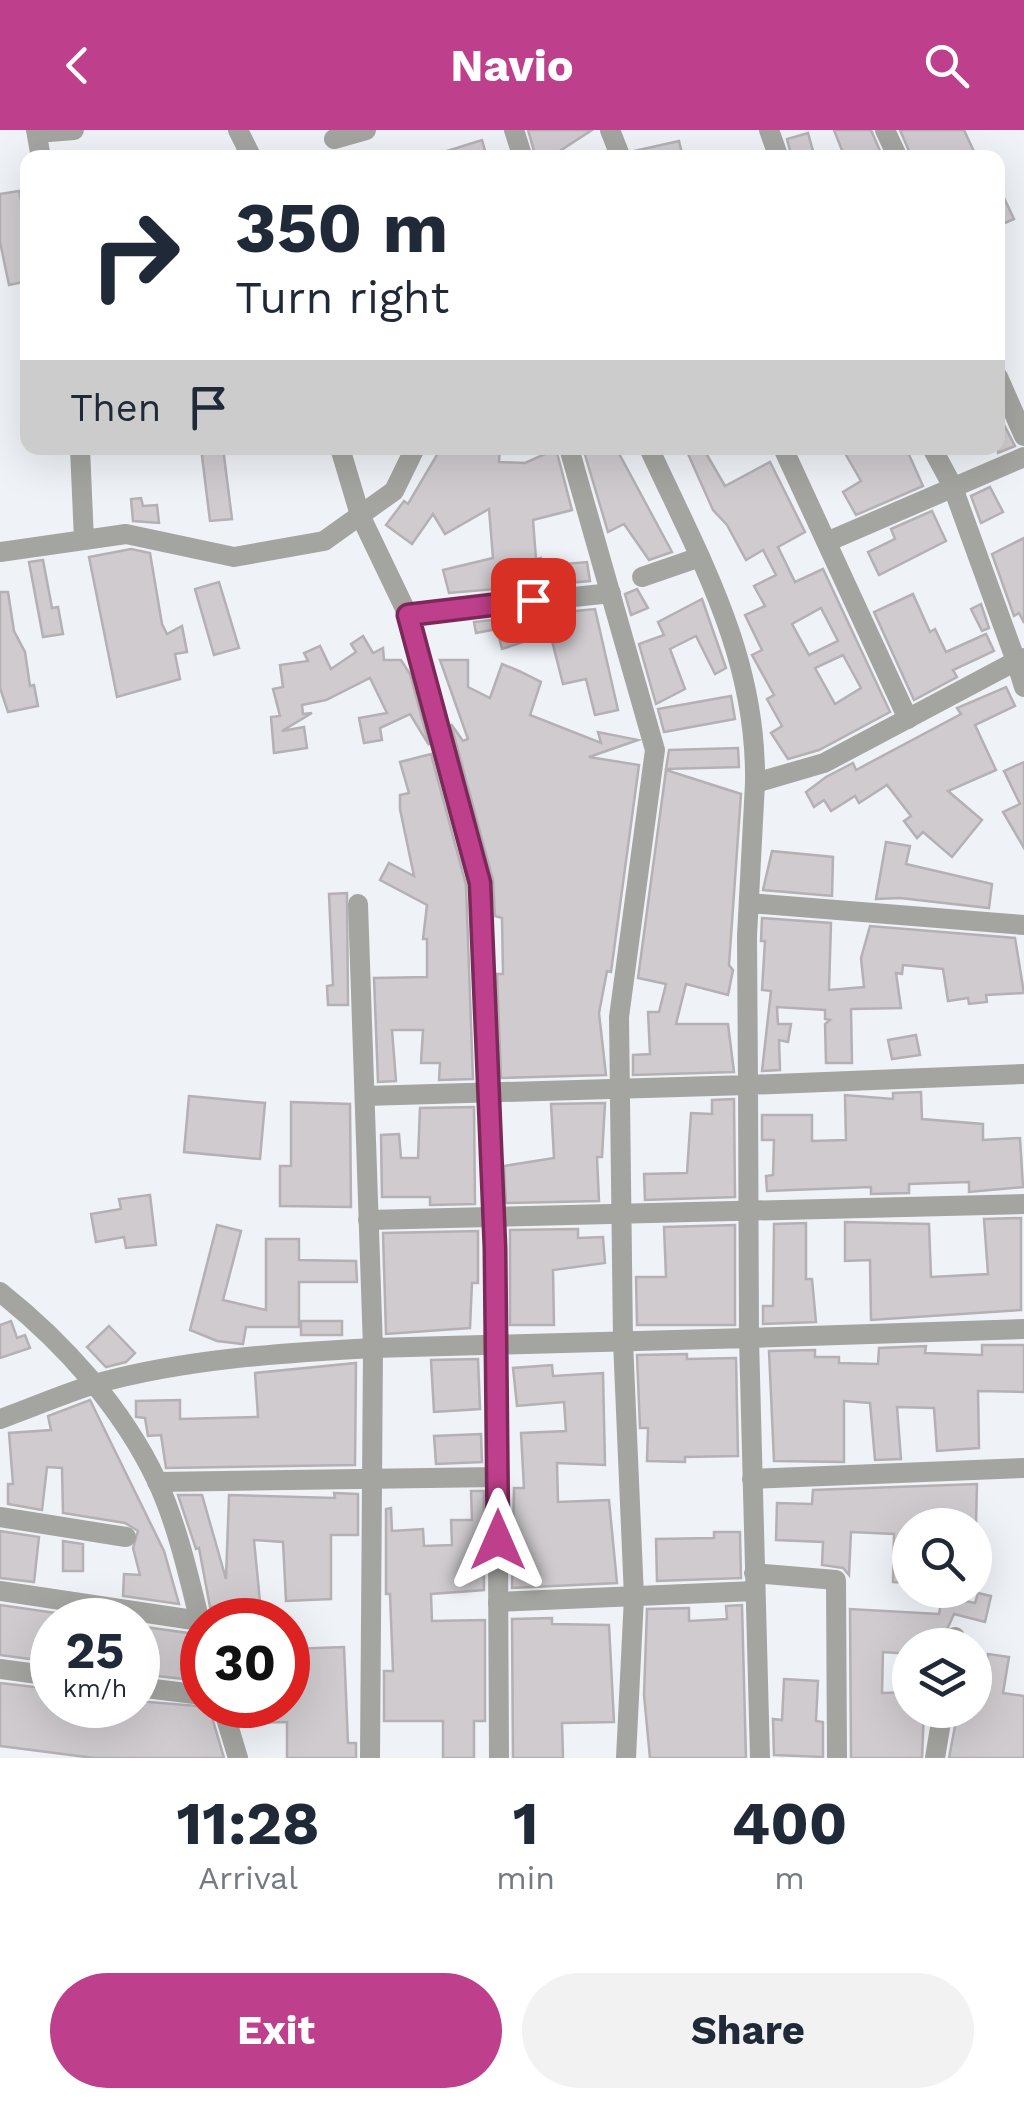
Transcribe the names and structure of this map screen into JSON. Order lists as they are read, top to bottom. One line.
{"page":{"header":"Navio","turn":["350 m","Turn right"],"then":"Then","speed":"25 km/h","limit":"30","eta":["11:28","Arrival","1","min","400","m"],"buttons":["Exit","Share"]}}
